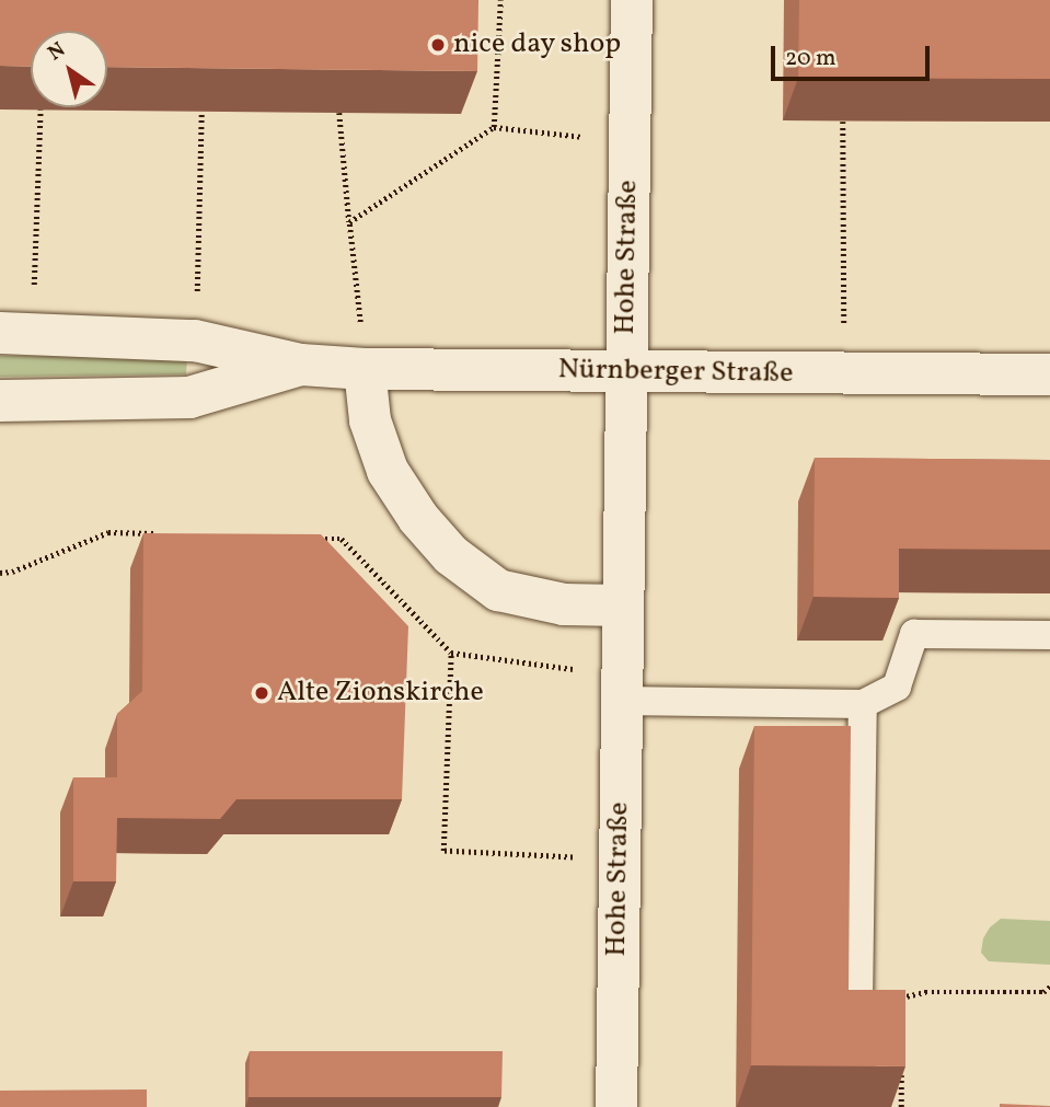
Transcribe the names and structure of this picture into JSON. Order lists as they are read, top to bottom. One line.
{"streets":{"street":["Hohe Straße","Nürnberger Straße"]},"crossings":[["Hohe Straße","Nürnberger Straße"]],"places":["nice day shop","Alte Zionskirche"],"scale_bar":"20 m","north":"top left"}
